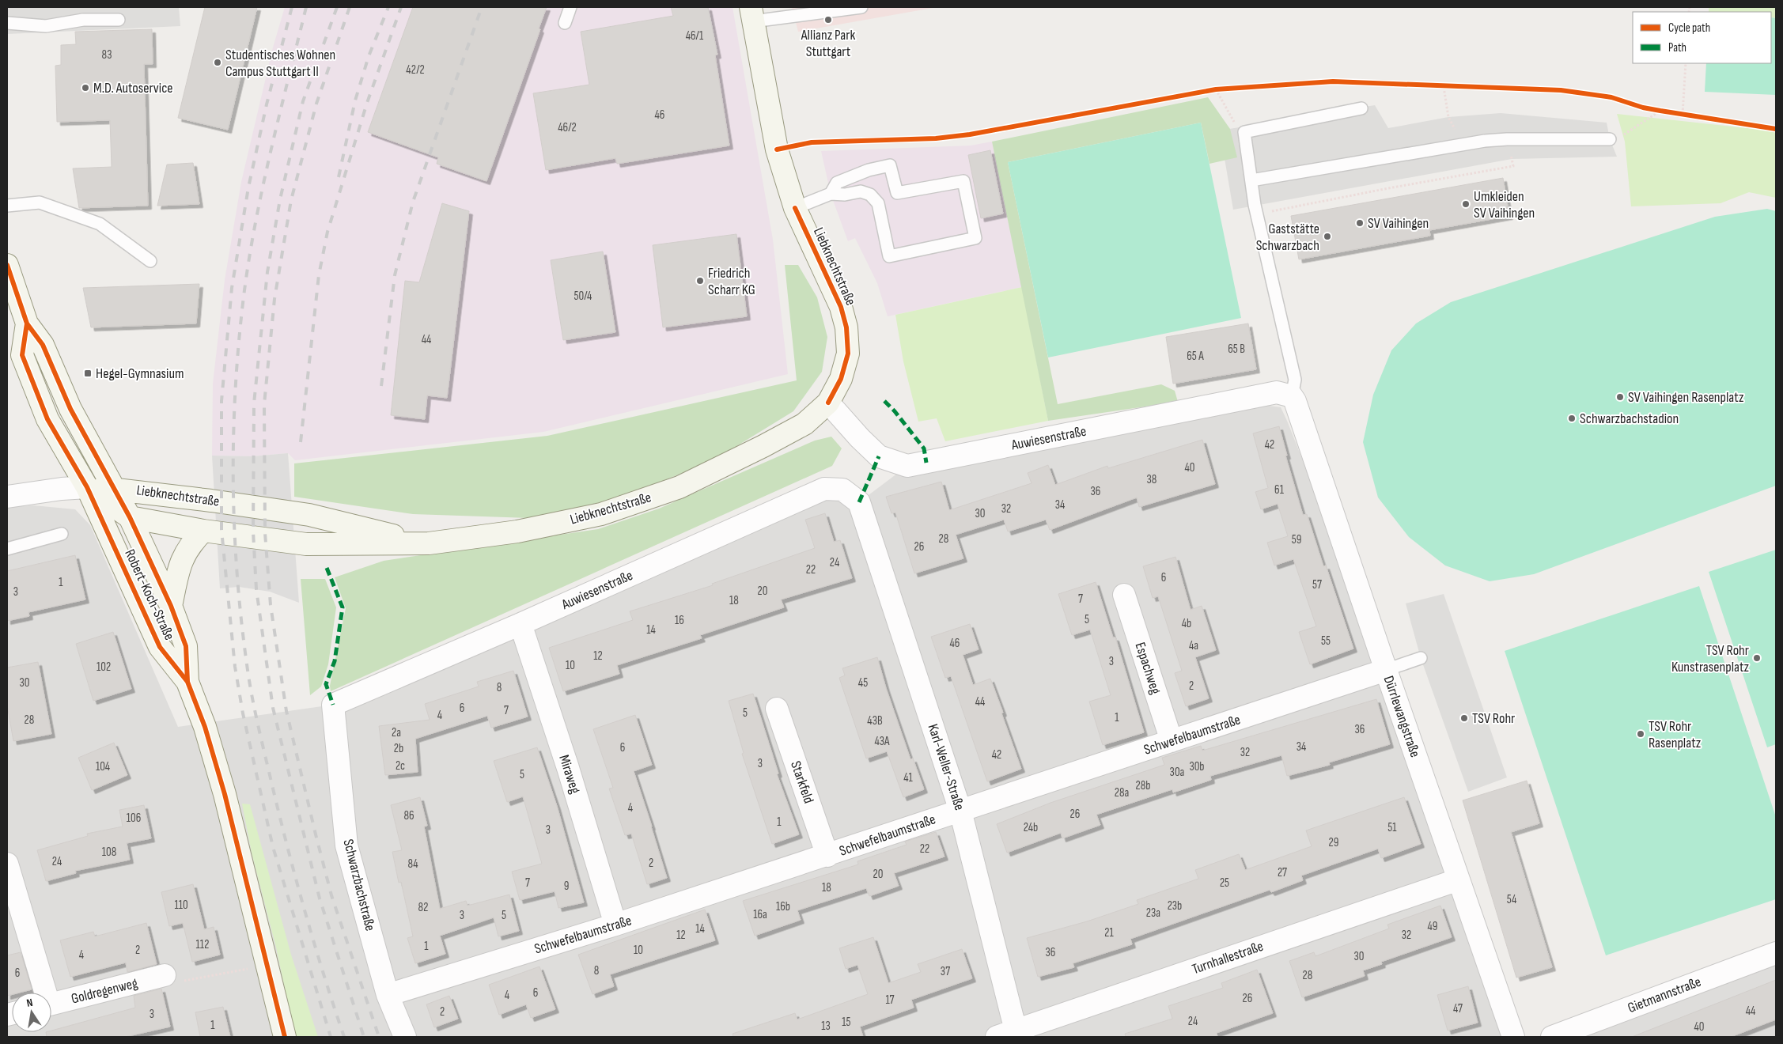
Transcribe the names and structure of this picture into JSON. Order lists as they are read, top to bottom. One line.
{"streets":{"street":["Liebknechtstraße","Auwiesenstraße","Robert-Koch-Straße","Espachweg","Dürrlewangstraße","Schwefelbaumstraße","Karl-Weller-Straße","Miraweg","Starkfeld","Schwarzbachstraße","Turnhallestraße","Goldregenweg","Gietmannstraße"]},"crossings":[["Liebknechtstraße","Auwiesenstraße"],["Liebknechtstraße","Robert-Koch-Straße"],["Auwiesenstraße","Dürrlewangstraße"],["Auwiesenstraße","Karl-Weller-Straße"],["Auwiesenstraße","Miraweg"],["Auwiesenstraße","Schwarzbachstraße"],["Espachweg","Schwefelbaumstraße"],["Dürrlewangstraße","Schwefelbaumstraße"],["Dürrlewangstraße","Turnhallestraße"],["Schwefelbaumstraße","Karl-Weller-Straße"],["Schwefelbaumstraße","Miraweg"],["Schwefelbaumstraße","Starkfeld"],["Schwefelbaumstraße","Schwarzbachstraße"],["Karl-Weller-Straße","Turnhallestraße"]],"places":{"other":["Allianz Park Stuttgart","Studentisches Wohnen Campus Stuttgart II","M.D. Autoservice","Umkleiden SV Vaihingen","SV Vaihingen","Gaststätte Schwarzbach","Friedrich Scharr KG","SV Vaihingen Rasenplatz","Schwarzbachstadion","TSV Rohr Kunstrasenplatz","TSV Rohr","TSV Rohr Rasenplatz"],"transit":["Hegel-Gymnasium"]},"house_numbers":["46/1","83","42/2","46","46/2","50/4","44","65 B","65 A","42","40","38","61","36","34","32","30","28","59","26","24","22","6","1","57","20","3","7","18","5","16","4b","14","55","46","4a","12","3","10","102","30","45","2","8","44","6","7","5","4","1","28","43B","36","2a","43A","34","6","2b","32","42","3","2c","104","30b","30a","5","41","28b","28a","4","26","86","106","1","24b","51","3","29","22","108","24","2","84","27","20","7","25","9","18","54","110","23b","16b","82","23a","16a","3","5","49","14","21","12","32","112","1","2","10","36","4","30","8","37","6","28","6","4","26","17","47","44","2","3","24","15","1","13","40"],"legend":["Cycle path","Path"],"north":"top"}
